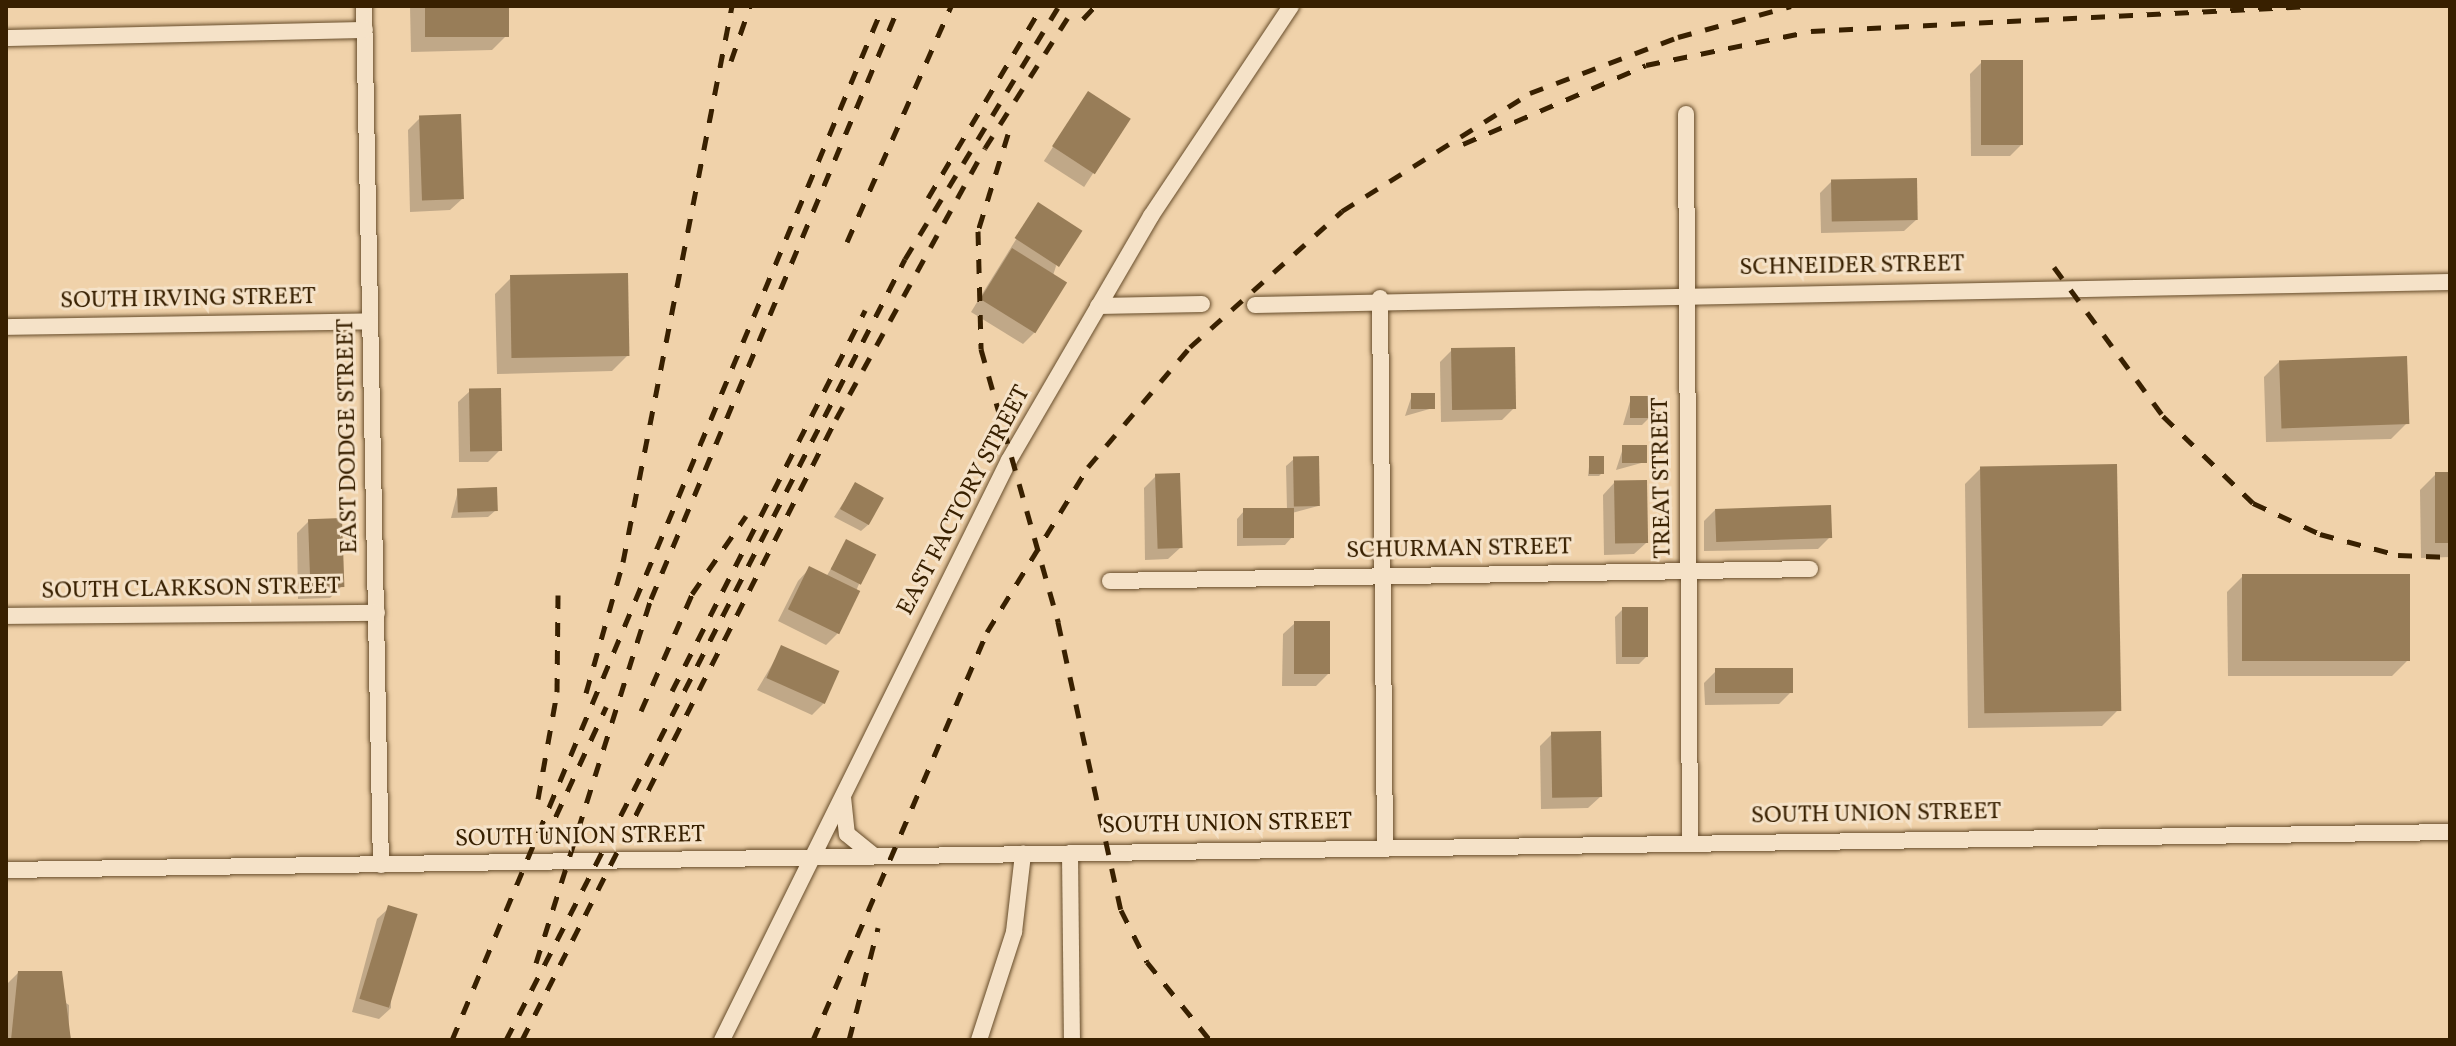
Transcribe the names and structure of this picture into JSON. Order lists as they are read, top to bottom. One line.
{"streets":{"street":["SCHNEIDER STREET","SOUTH IRVING STREET","EAST DODGE STREET","TREAT STREET","EAST FACTORY STREET","SCHURMAN STREET","SOUTH CLARKSON STREET","SOUTH UNION STREET"]},"crossings":[["SCHNEIDER STREET","TREAT STREET"],["SOUTH IRVING STREET","EAST DODGE STREET"],["EAST DODGE STREET","SOUTH CLARKSON STREET"],["EAST DODGE STREET","SOUTH UNION STREET"],["TREAT STREET","SCHURMAN STREET"],["TREAT STREET","SOUTH UNION STREET"],["EAST FACTORY STREET","SOUTH UNION STREET"]]}
